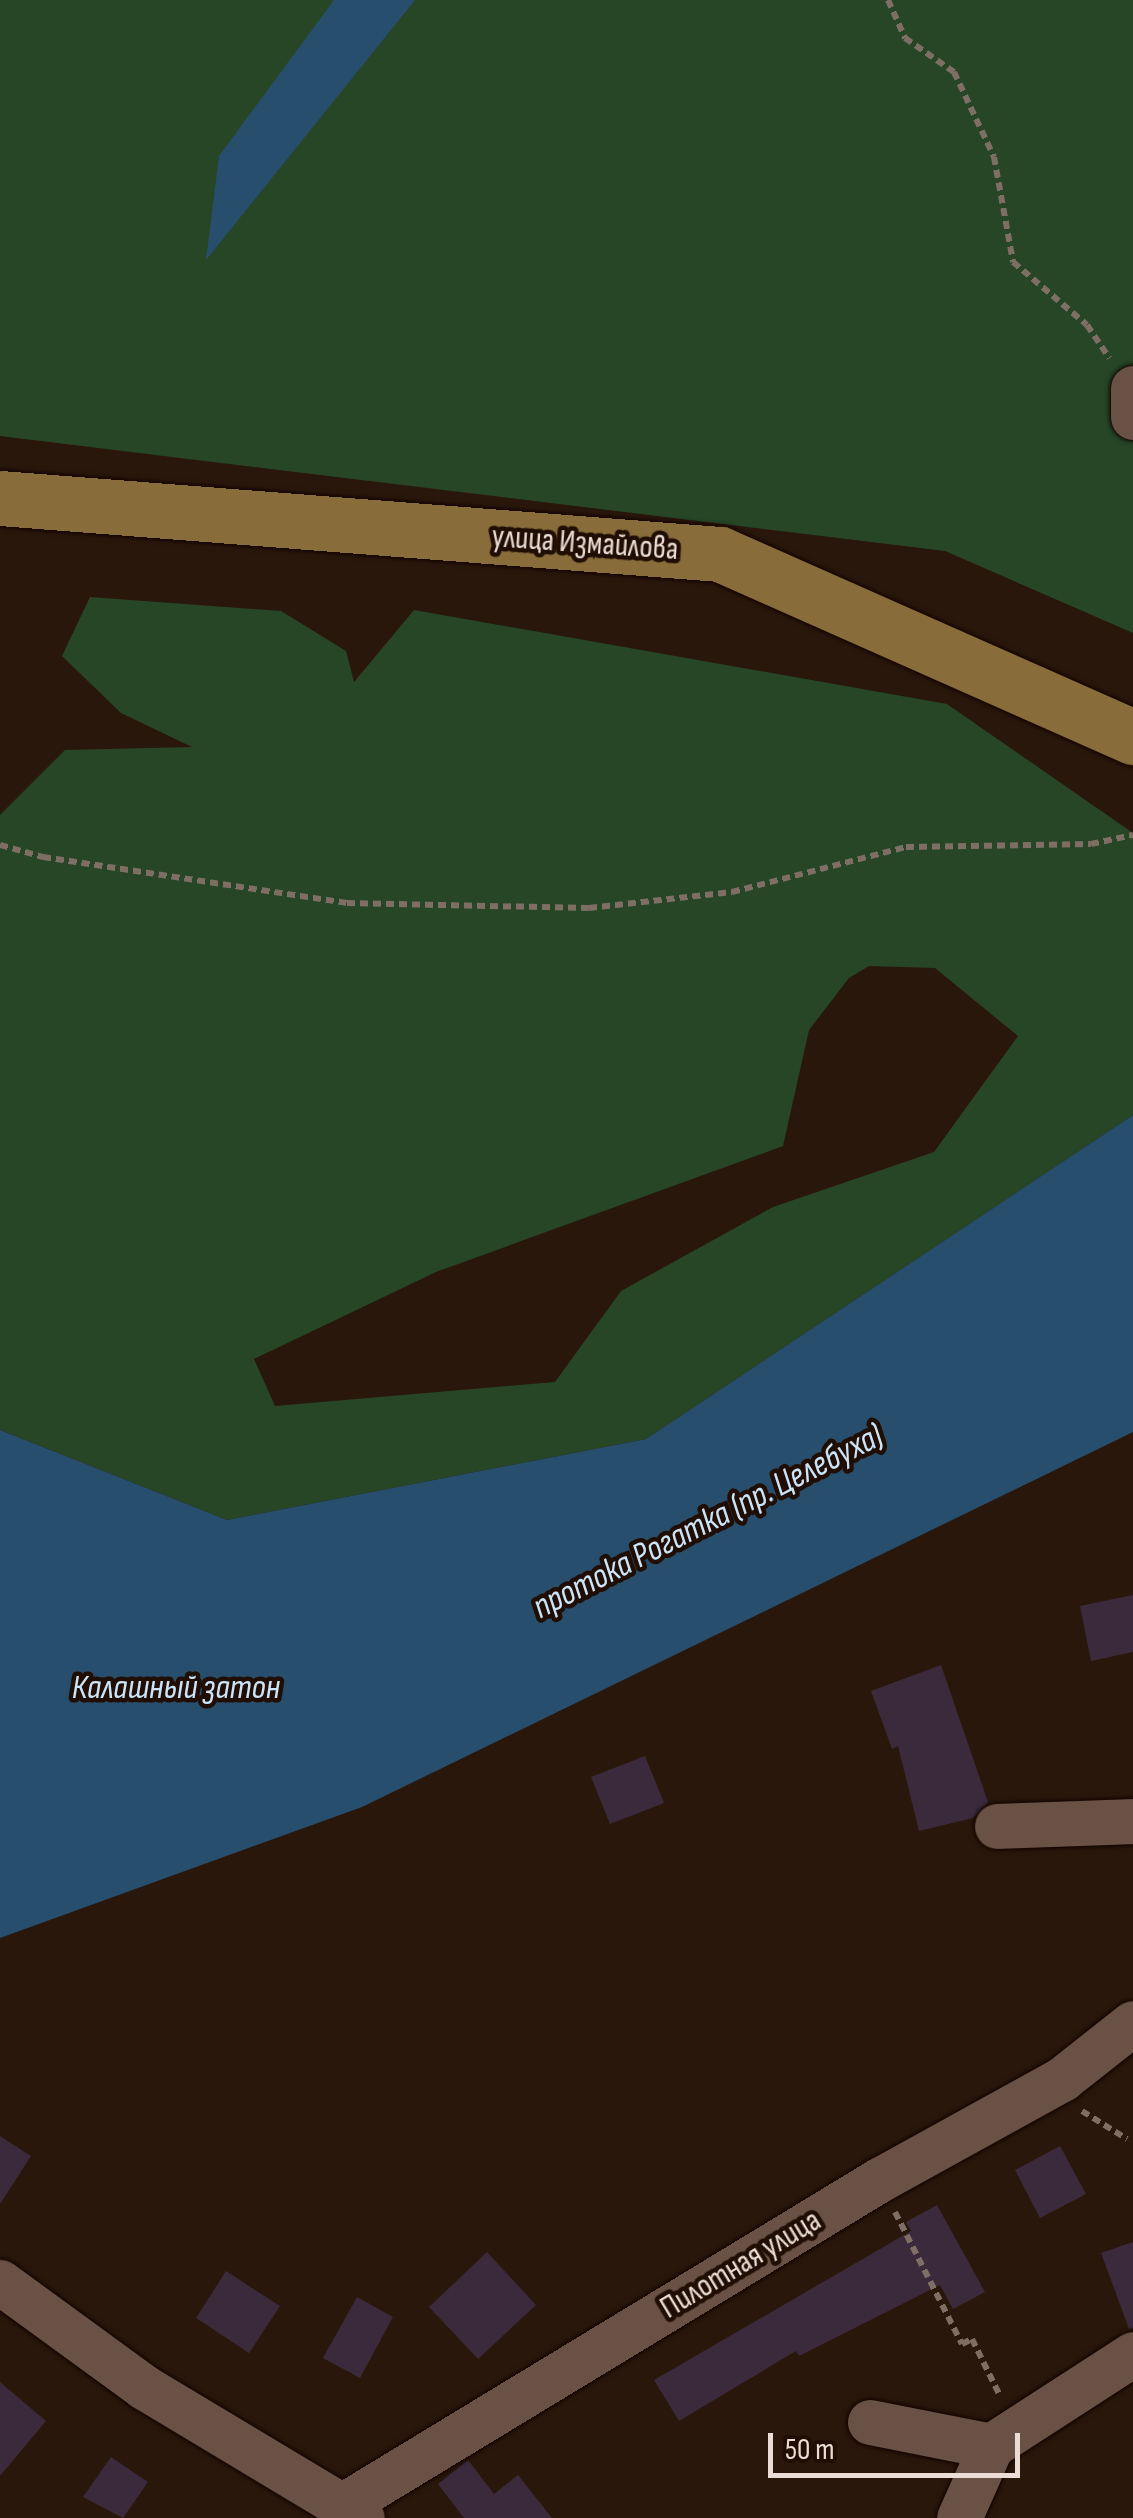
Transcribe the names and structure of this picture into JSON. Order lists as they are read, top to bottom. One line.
{"streets":{"main road":["улица Измайлова"],"street":["Пилотная улица"]},"water":["протока Рогатка (пр. Целебуха)","Калашный затон"],"scale_bar":"50 m"}
